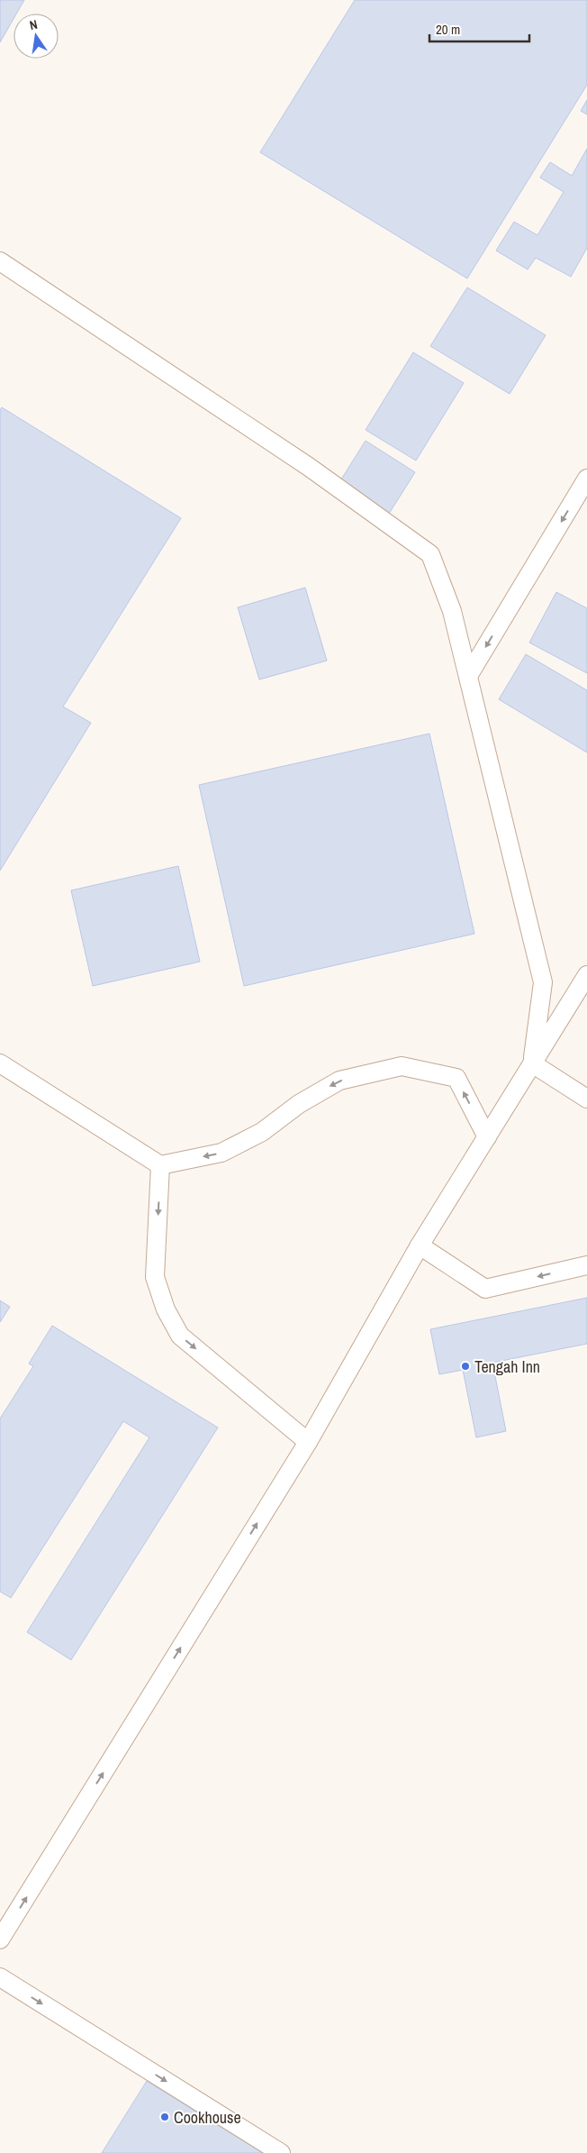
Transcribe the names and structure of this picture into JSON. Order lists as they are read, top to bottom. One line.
{"places":["Tengah Inn","Cookhouse"],"scale_bar":"20 m","north":"top"}
